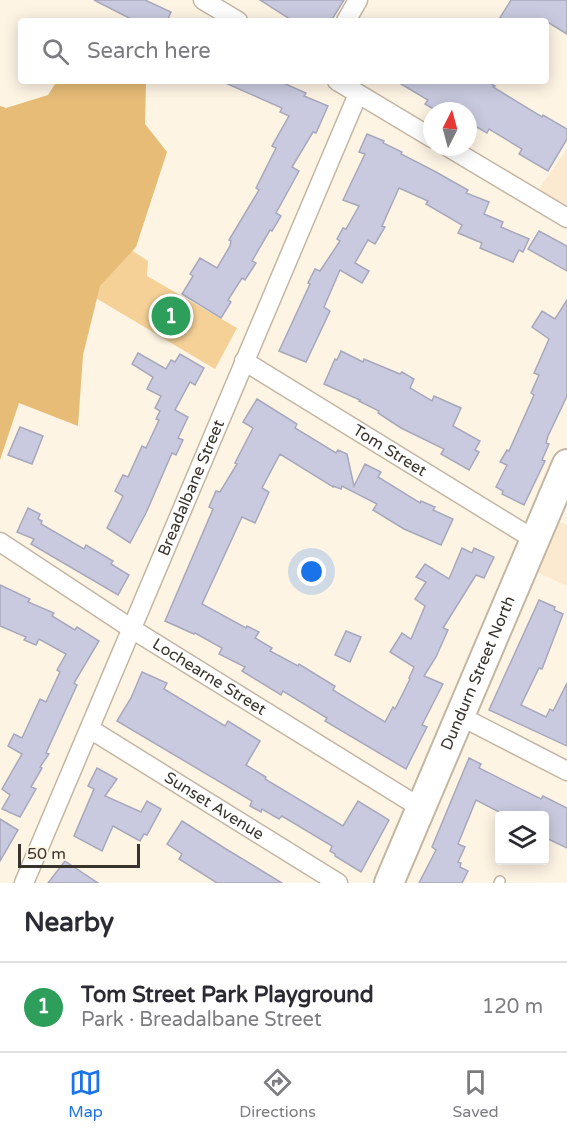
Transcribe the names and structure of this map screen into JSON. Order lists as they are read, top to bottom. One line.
{"streets":{"main road":["Dundurn Street North"],"street":["Tom Street","Breadalbane Street","Lochearne Street","Sunset Avenue"]},"crossings":[["Tom Street","Breadalbane Street"],["Tom Street","Dundurn Street North"],["Breadalbane Street","Lochearne Street"],["Breadalbane Street","Sunset Avenue"],["Dundurn Street North","Lochearne Street"]],"scale_bar":"50 m","north":"top","page":{"search":"Search here","pins":"1","scale":"50 m","heading":"Nearby","list":[{"mark":"1","name":"Tom Street Park Playground","note":"Park · Breadalbane Street","value":"120 m"}],"nav":["Map","Directions","Saved"]}}
